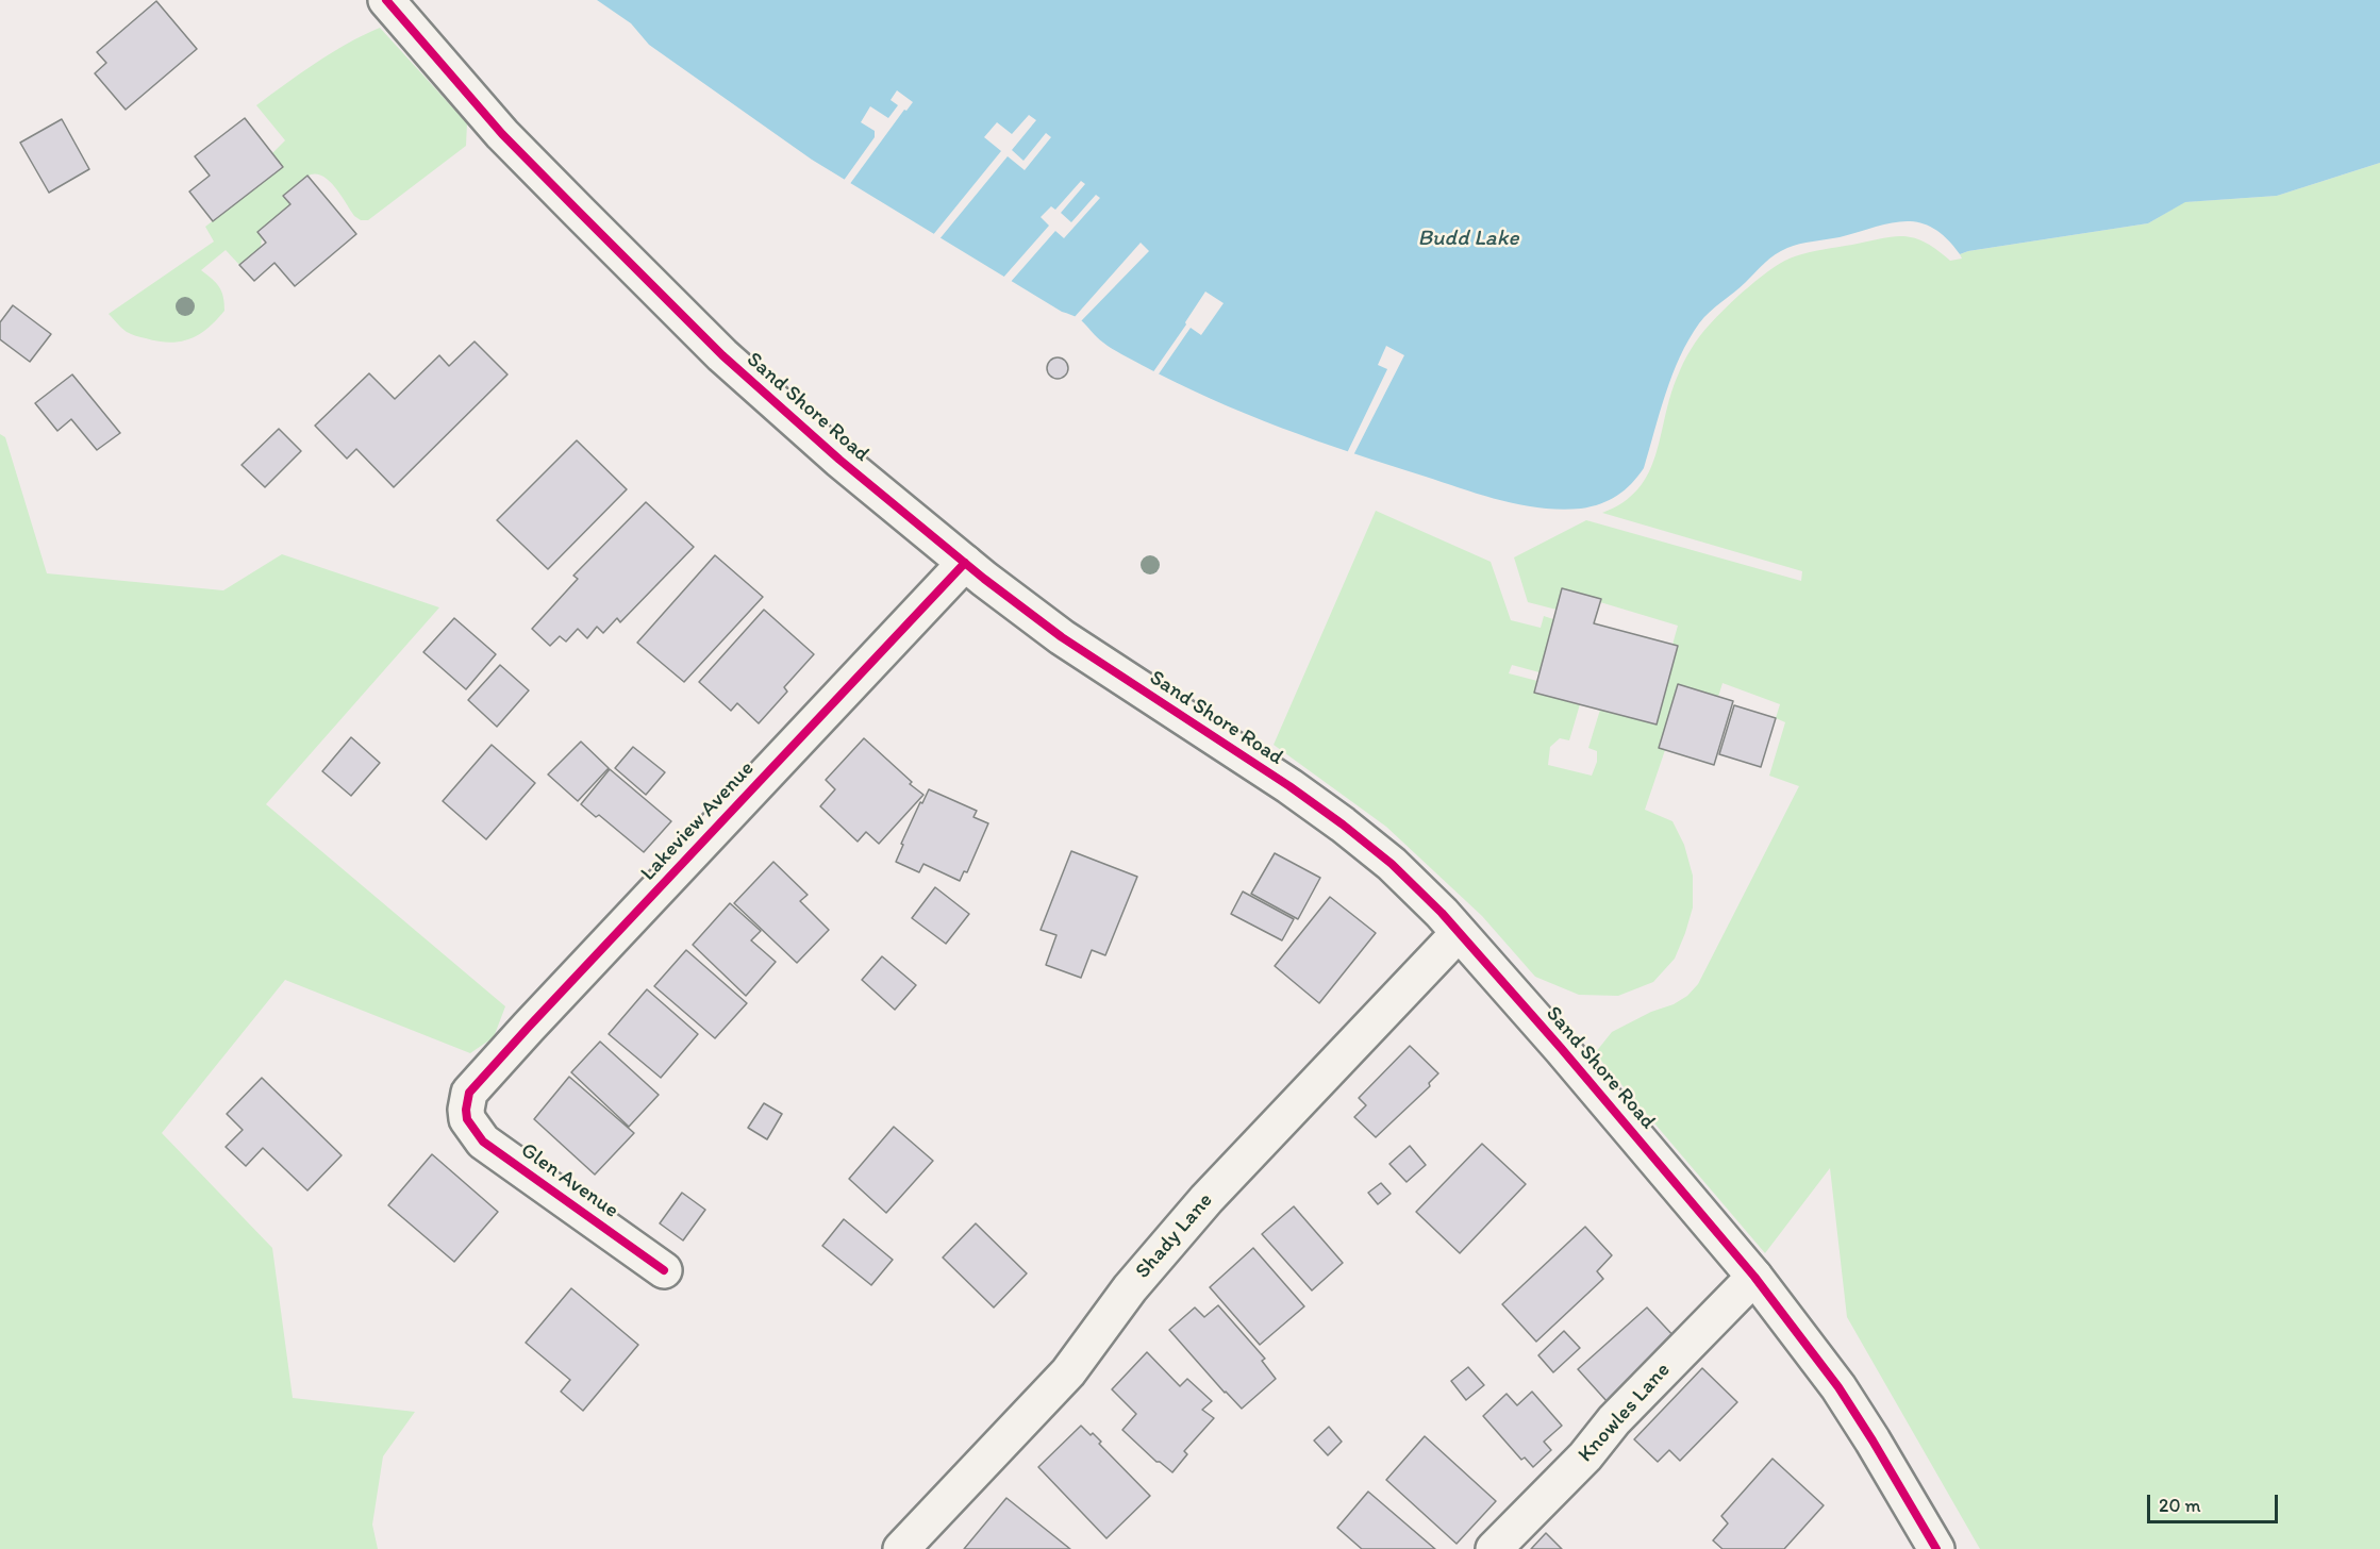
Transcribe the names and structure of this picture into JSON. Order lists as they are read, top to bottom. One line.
{"streets":{"street":["Sand Shore Road","Lakeview Avenue","Glen Avenue","Shady Lane","Knowles Lane"]},"crossings":[["Sand Shore Road","Lakeview Avenue"],["Sand Shore Road","Shady Lane"],["Sand Shore Road","Knowles Lane"],["Lakeview Avenue","Glen Avenue"]],"water":["Budd Lake"],"scale_bar":"20 m"}
